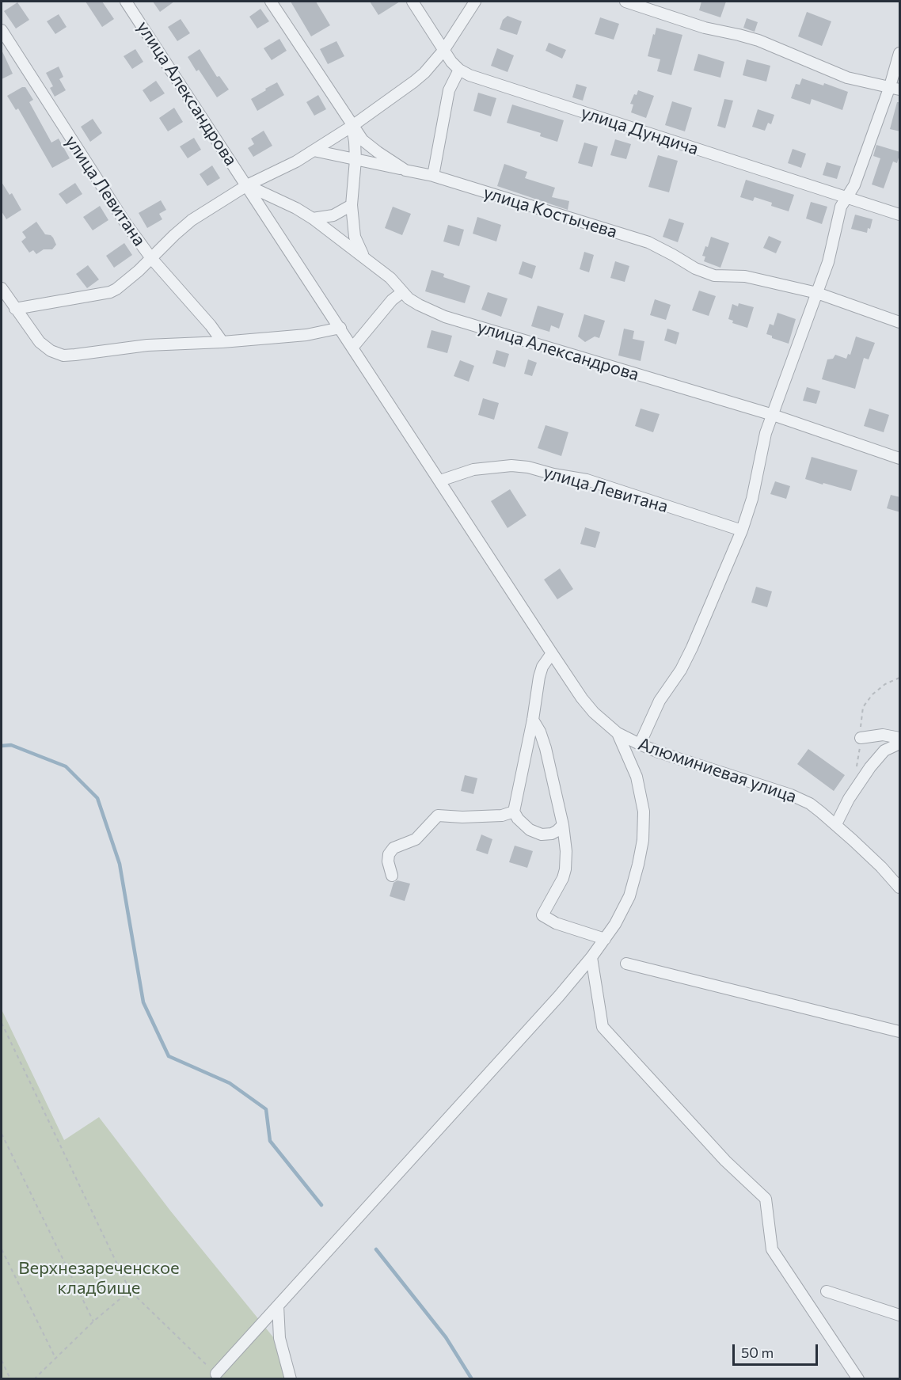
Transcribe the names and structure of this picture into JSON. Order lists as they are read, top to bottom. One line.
{"streets":{"street":["улица Александрова","улица Дундича","улица Левитана","улица Костычева","Алюминиевая улица"]},"crossings":[["улица Александрова","улица Левитана"],["улица Александрова","Алюминиевая улица"]],"parks":["Верхнезареченское кладбище"],"scale_bar":"50 m"}
